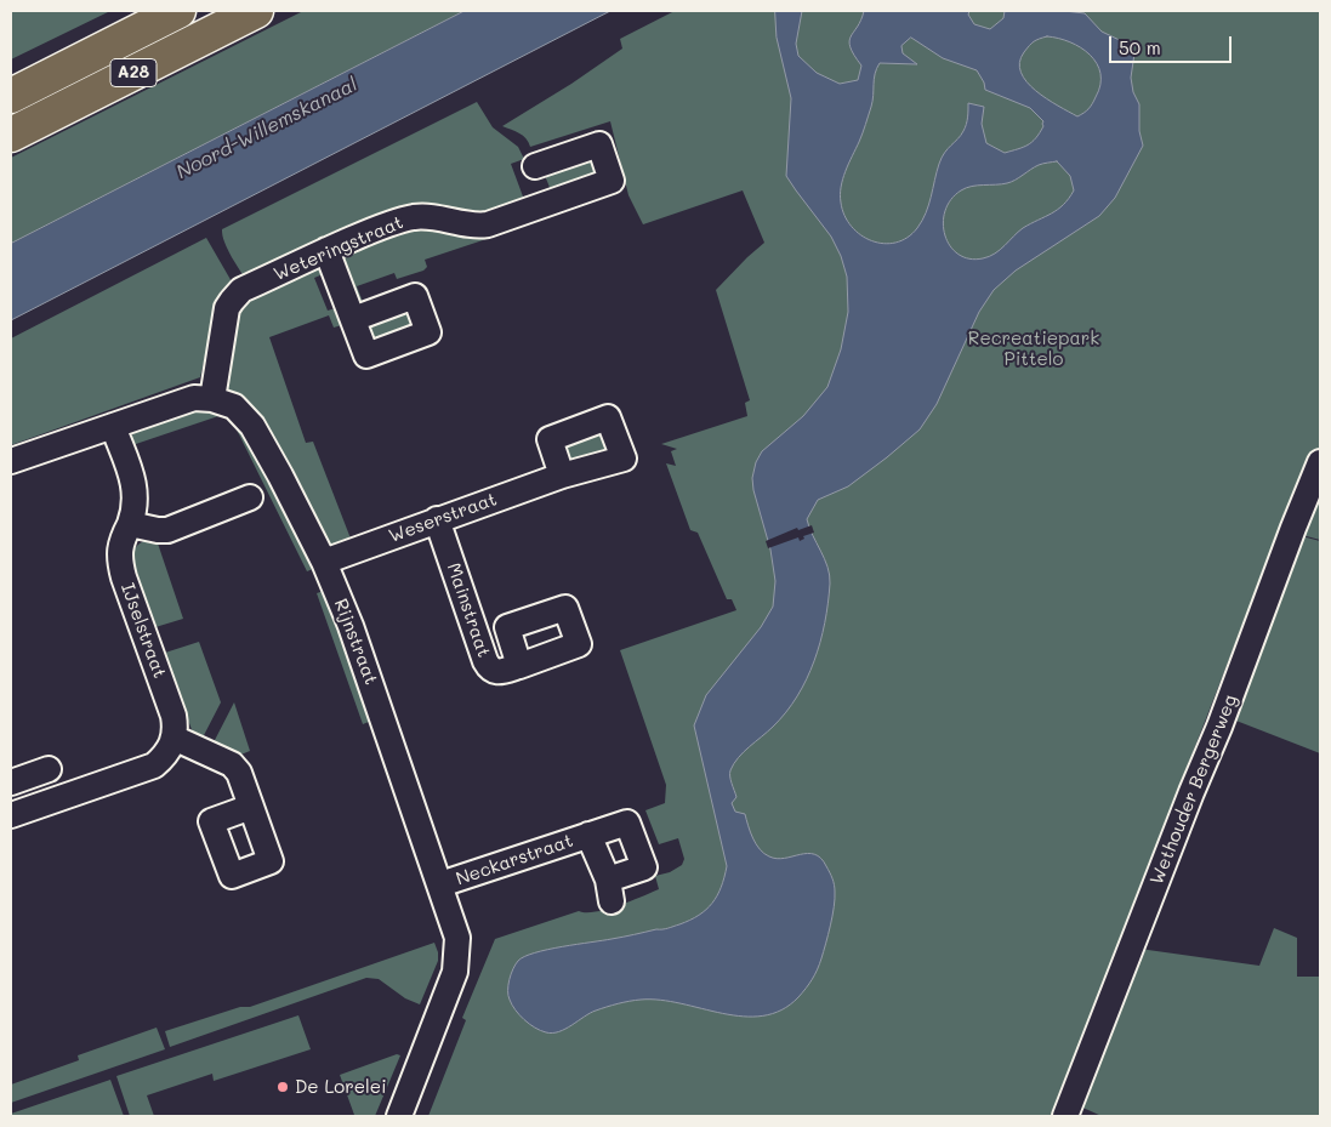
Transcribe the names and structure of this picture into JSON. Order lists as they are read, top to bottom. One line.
{"streets":{"highway":["A28"],"street":["Weteringstraat","Weserstraat","Mainstraat","IJselstraat","Rijnstraat","Wethouder Bergerweg","Neckarstraat"]},"crossings":[["Weteringstraat","Rijnstraat"],["Weserstraat","Mainstraat"],["Weserstraat","Rijnstraat"],["Rijnstraat","Neckarstraat"]],"water":["Noord-Willemskanaal"],"parks":["Recreatiepark Pittelo"],"places":["De Lorelei"],"scale_bar":"50 m"}
